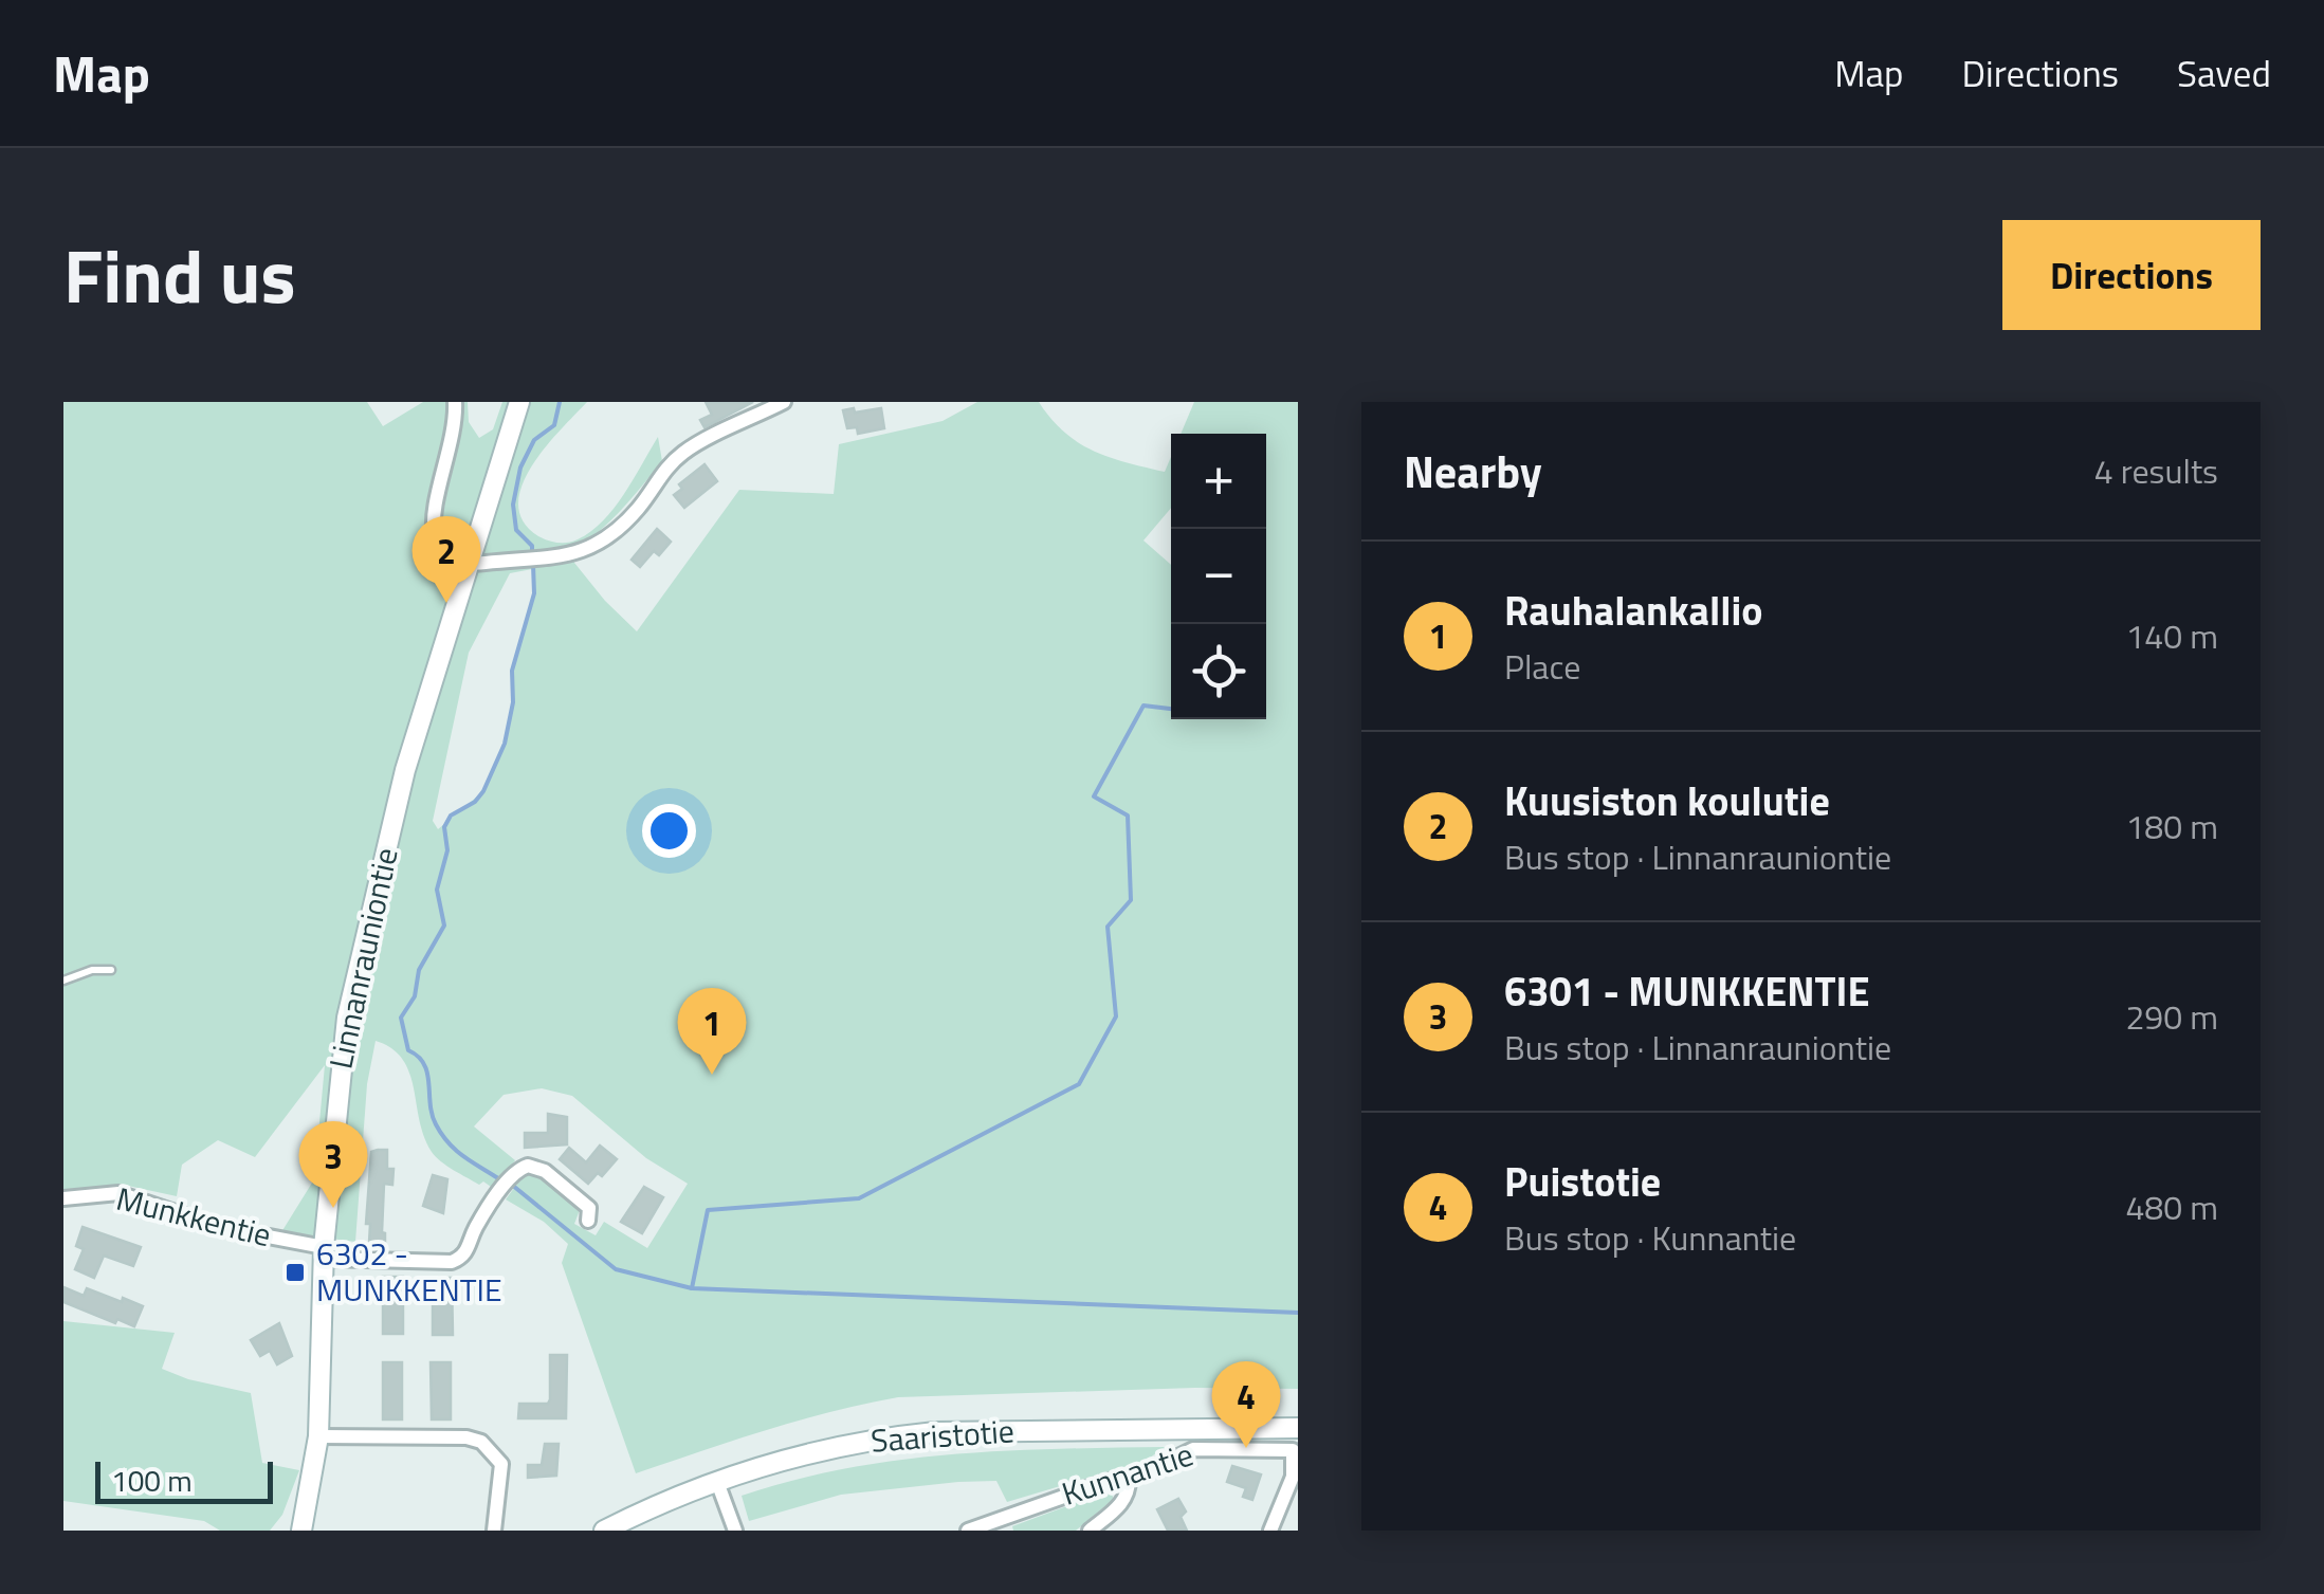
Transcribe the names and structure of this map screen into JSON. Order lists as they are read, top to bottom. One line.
{"streets":{"street":["Linnanrauniontie","Munkkentie","Saaristotie","Kunnantie"]},"crossings":[["Linnanrauniontie","Munkkentie"]],"places":{"transit":["6302 - MUNKKENTIE"]},"scale_bar":"100 m","page":{"header":"Map","nav":["Map","Directions","Saved"],"title":"Find us","buttons":"Directions","heading":["Nearby","4 results"],"map_buttons":["+","−"],"pins":["2","1","3","4"],"list":[{"mark":"1","name":"Rauhalankallio","note":"Place","value":"140 m"},{"mark":"2","name":"Kuusiston koulutie","note":"Bus stop · Linnanrauniontie","value":"180 m"},{"mark":"3","name":"6301 - MUNKKENTIE","note":"Bus stop · Linnanrauniontie","value":"290 m"},{"mark":"4","name":"Puistotie","note":"Bus stop · Kunnantie","value":"480 m"}],"scale":"100 m"}}
